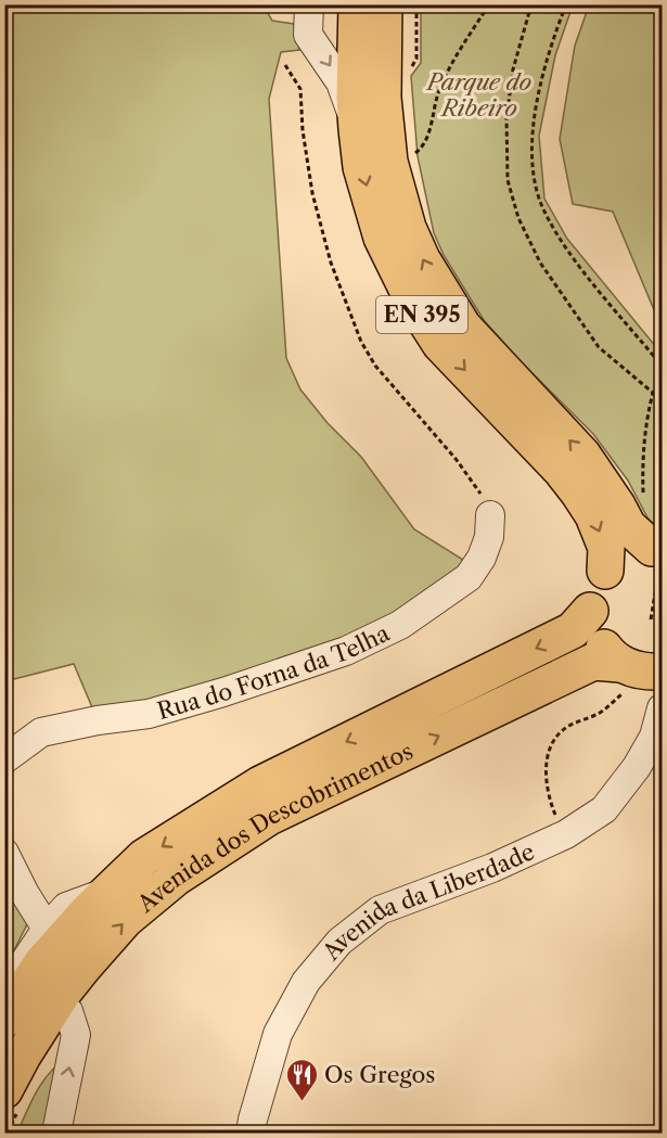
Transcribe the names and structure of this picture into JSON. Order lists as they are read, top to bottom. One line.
{"streets":{"main road":["EN 395","Avenida dos Descobrimentos"],"street":["Rua do Forna da Telha","Avenida da Liberdade"]},"crossings":[["Avenida dos Descobrimentos","Avenida da Liberdade"]],"parks":["Parque do Ribeiro"],"places":{"restaurant":["Os Gregos"]}}
